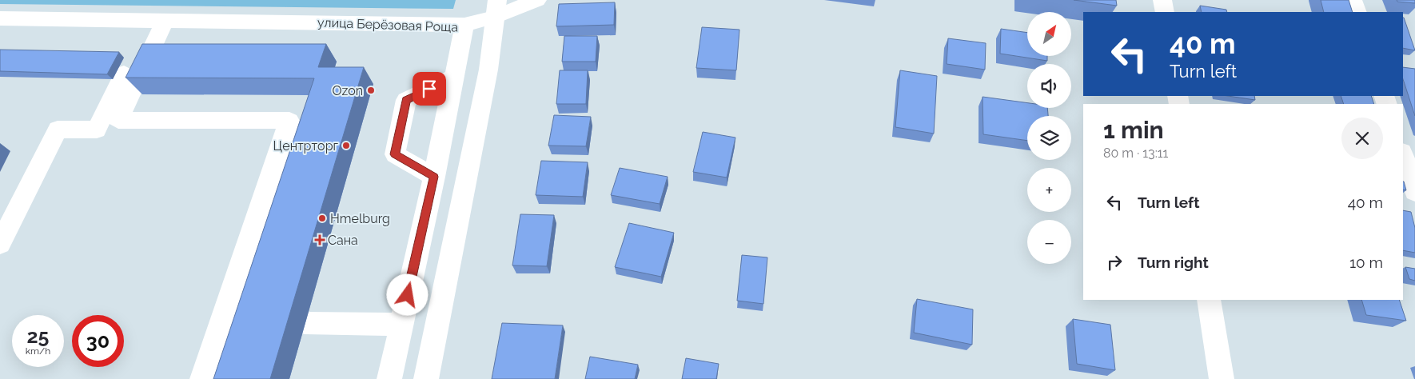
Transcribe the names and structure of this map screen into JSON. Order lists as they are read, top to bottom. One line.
{"streets":{"street":["улица Берёзовая Роща"]},"places":{"other":["Ozon","Центрторг","Hmelburg"],"health":["Сана"]},"north":"top right","page":{"map_buttons":["+","−"],"turn":["40 m","Turn left"],"heading":["1 min","80 m · 13:11"],"list":[{"name":"Turn left","value":"40 m"},{"name":"Turn right","value":"10 m"}],"speed":"25 km/h","limit":"30"}}
